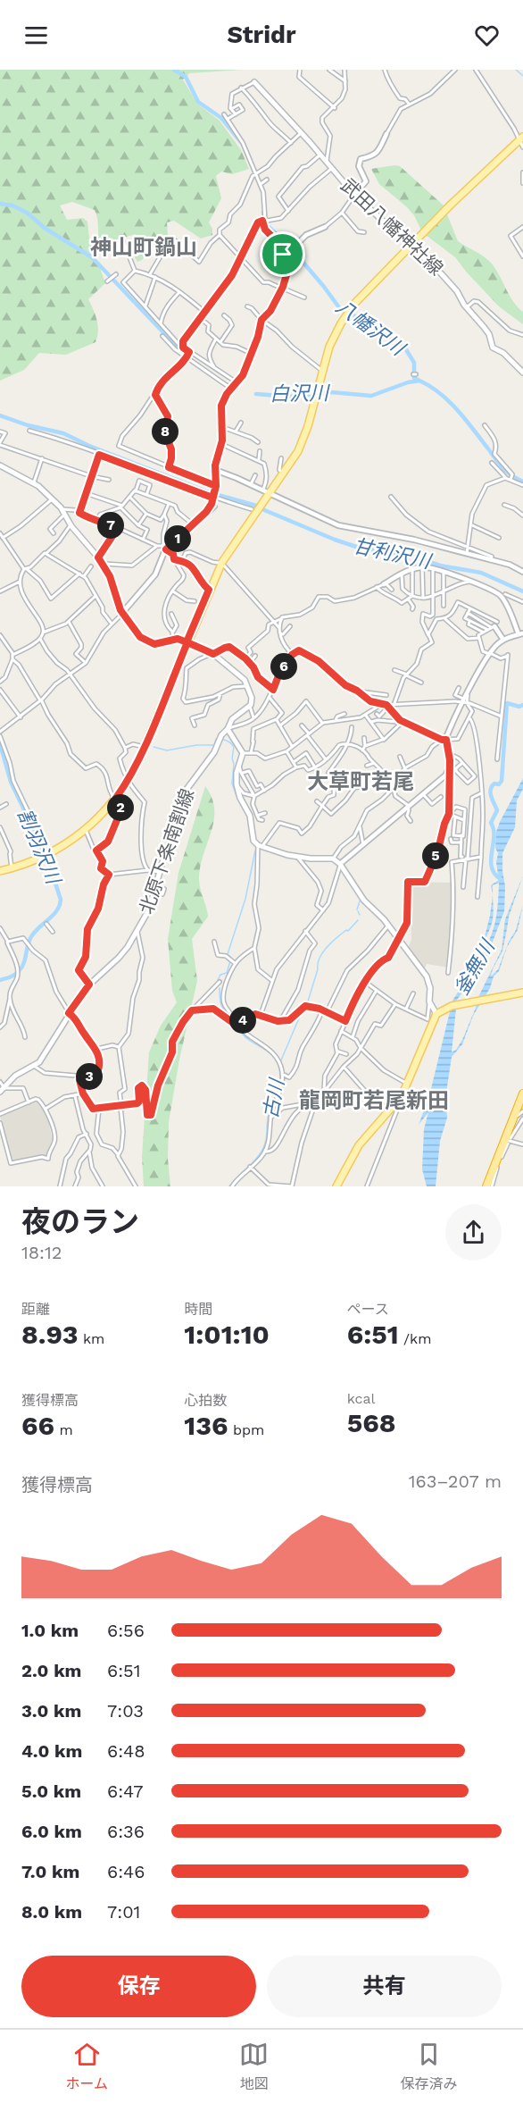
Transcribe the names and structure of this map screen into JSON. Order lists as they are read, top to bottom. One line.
{"streets":{"main road":["武田八幡神社線","北原下条南割線"]},"districts":["神山町鍋山","大草町若尾","龍岡町若尾新田"],"water":["八幡沢川","白沢川","甘利沢川","割羽沢川","釜無川","古川"],"page":{"header":"Stridr","pins":["8","7","1","6","2","5","4","3"],"heading":["夜のラン","18:12"],"stats":[["距離","8.93 km"],["時間","1:01:10"],["ペース","6:51 /km"],["獲得標高","66 m"],["心拍数","136 bpm"],["kcal","568"]],"chart":["獲得標高","163–207 m"],"list":[{"name":"1.0 km","note":"6:56"},{"name":"2.0 km","note":"6:51"},{"name":"3.0 km","note":"7:03"},{"name":"4.0 km","note":"6:48"},{"name":"5.0 km","note":"6:47"},{"name":"6.0 km","note":"6:36"},{"name":"7.0 km","note":"6:46"},{"name":"8.0 km","note":"7:01"}],"buttons":["保存","共有"],"tabs":["ホーム","地図","保存済み"]}}
